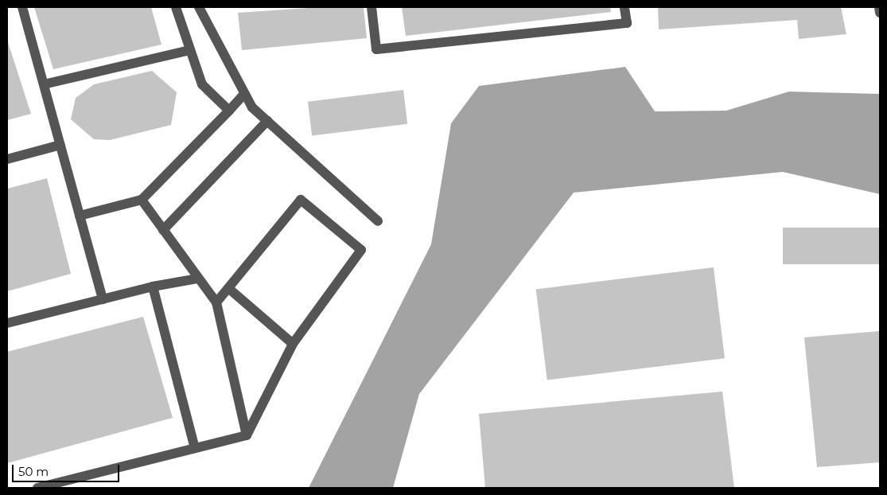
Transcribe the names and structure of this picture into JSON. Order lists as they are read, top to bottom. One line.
{"scale_bar":"50 m"}
